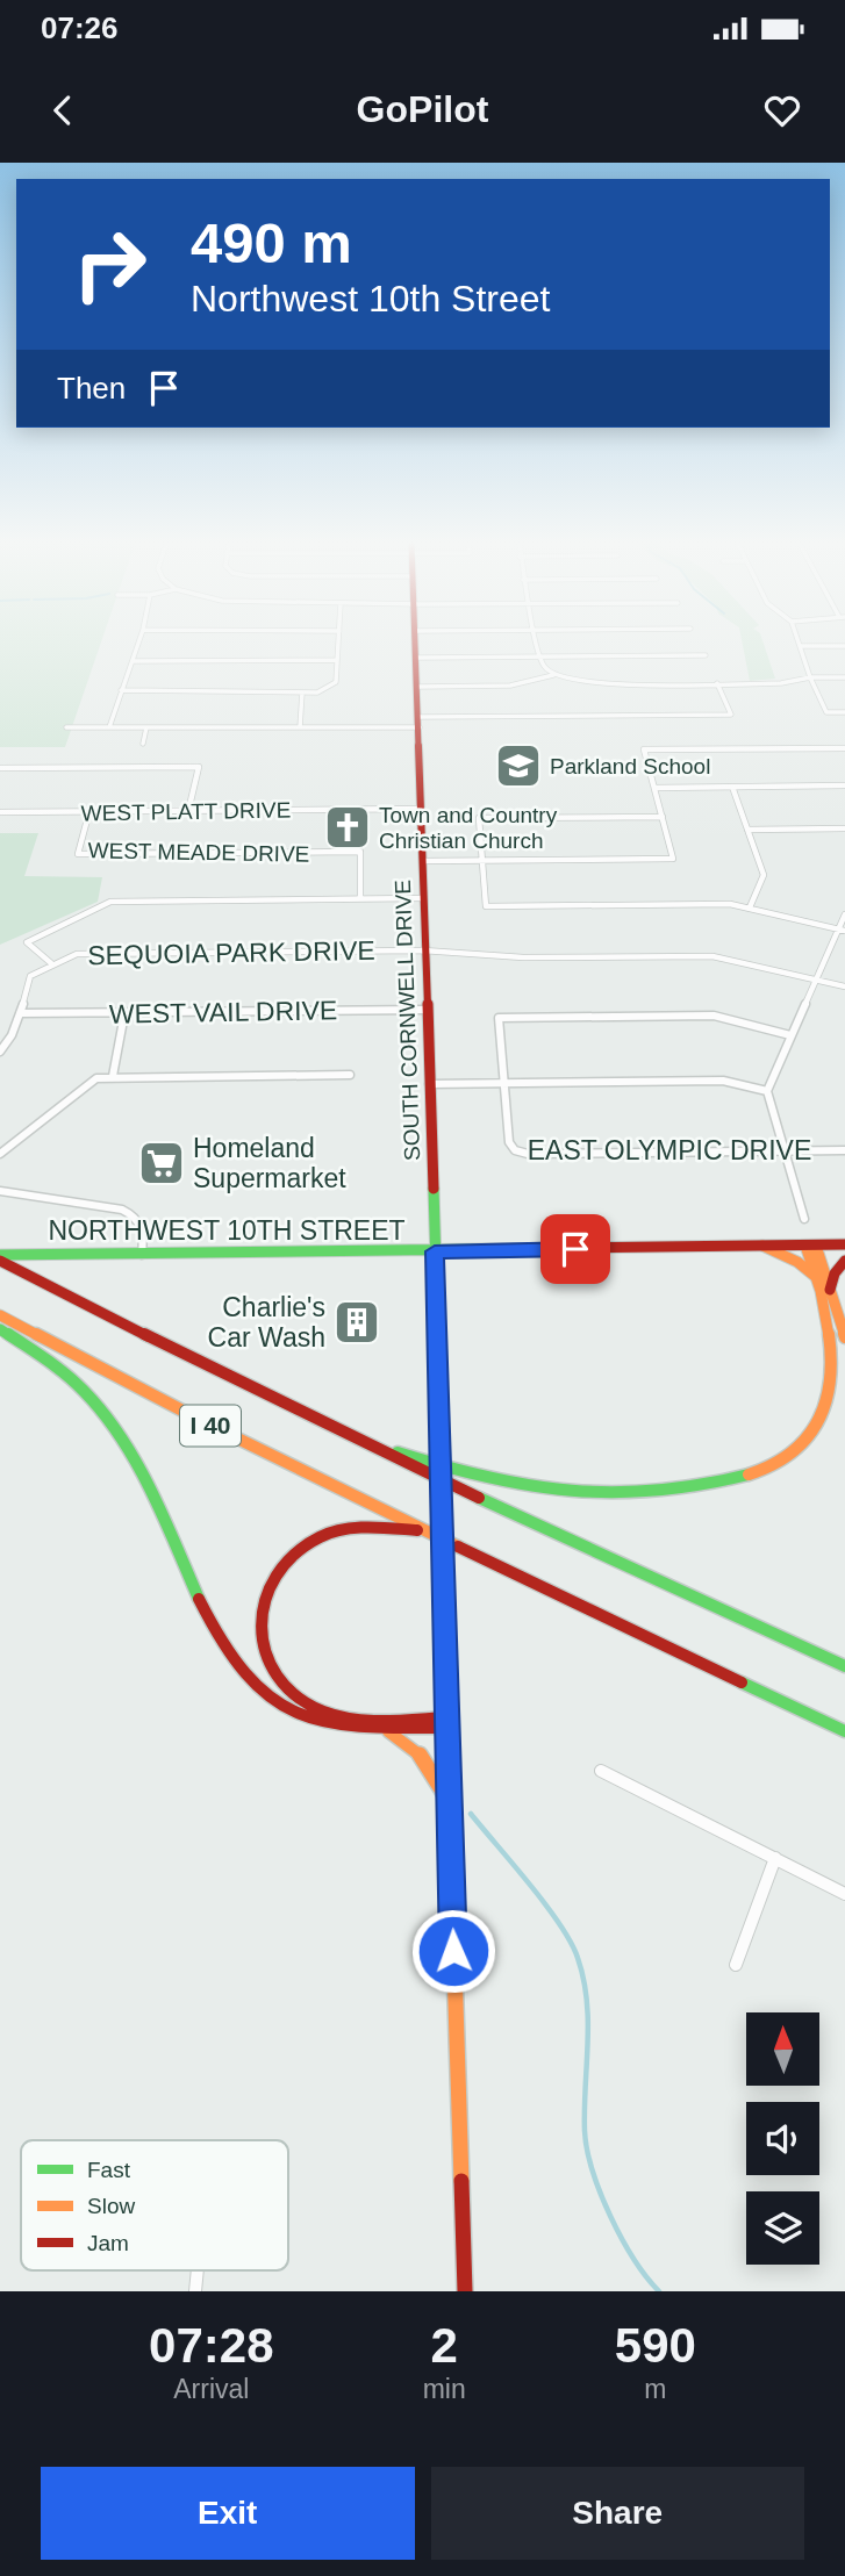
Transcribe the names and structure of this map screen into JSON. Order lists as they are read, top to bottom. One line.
{"streets":{"main road":["SOUTH CORNWELL DRIVE","NORTHWEST 10TH STREET","I 40"],"street":["WEST PLATT DRIVE","WEST MEADE DRIVE","SEQUOIA PARK DRIVE","WEST VAIL DRIVE","EAST OLYMPIC DRIVE"]},"crossings":[["WEST PLATT DRIVE","WEST MEADE DRIVE"],["WEST PLATT DRIVE","SOUTH CORNWELL DRIVE"],["SEQUOIA PARK DRIVE","WEST VAIL DRIVE"],["SEQUOIA PARK DRIVE","SOUTH CORNWELL DRIVE"],["WEST VAIL DRIVE","SOUTH CORNWELL DRIVE"],["SOUTH CORNWELL DRIVE","NORTHWEST 10TH STREET"],["NORTHWEST 10TH STREET","I 40"]],"places":{"school or university":["Parkland School"],"church":["Town and Country Christian Church"],"supermarket":["Homeland Supermarket"],"building":["Charlie's Car Wash"]},"legend":["Fast","Slow","Jam"],"north":"top","page":{"status":"07:26","header":"GoPilot","turn":["490 m","Northwest 10th Street"],"then":"Then","eta":["07:28","Arrival","2","min","590","m"],"buttons":["Exit","Share"]}}
